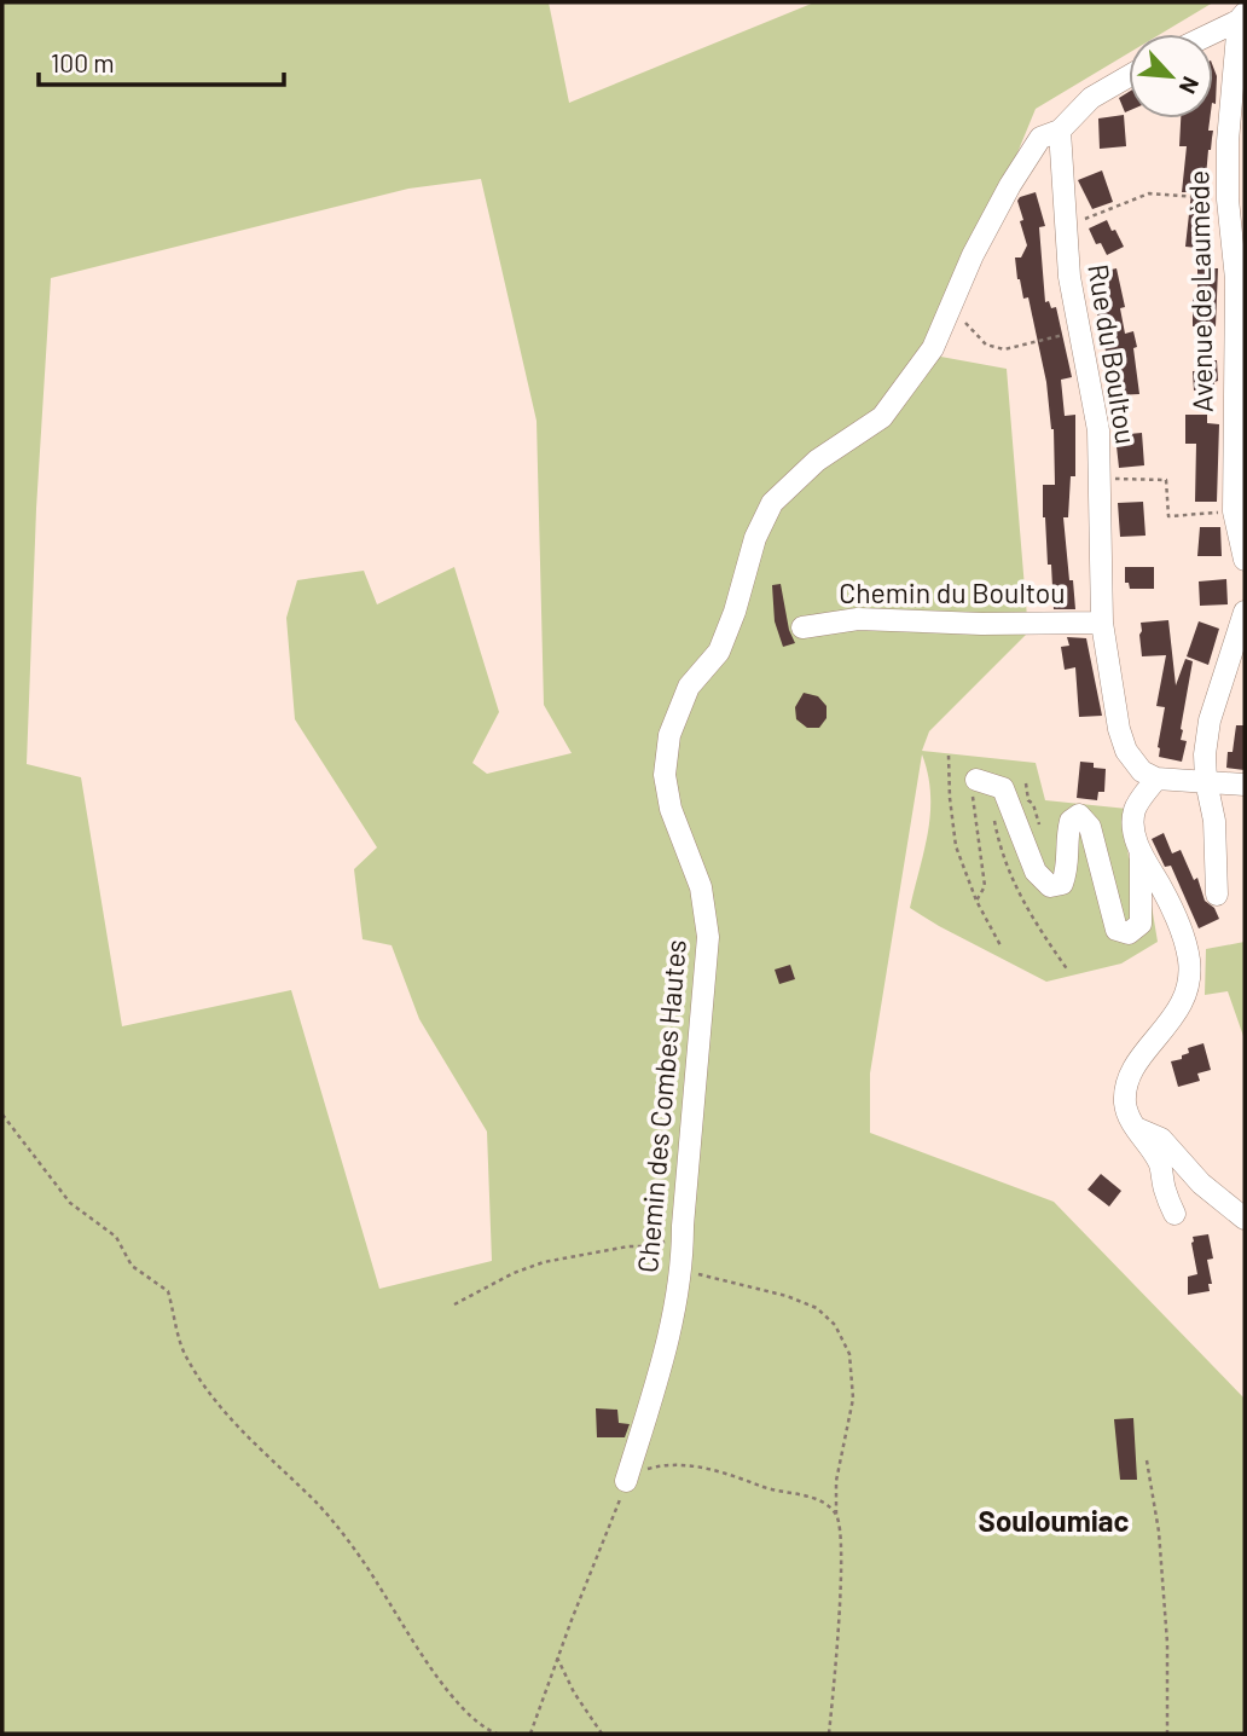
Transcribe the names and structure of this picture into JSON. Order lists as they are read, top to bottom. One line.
{"streets":{"street":["Avenue de Laumède","Rue du Boultou","Chemin du Boultou","Chemin des Combes Hautes"]},"crossings":[["Rue du Boultou","Chemin du Boultou"],["Rue du Boultou","Chemin des Combes Hautes"]],"districts":["Souloumiac"],"scale_bar":"100 m","north":"bottom right"}
